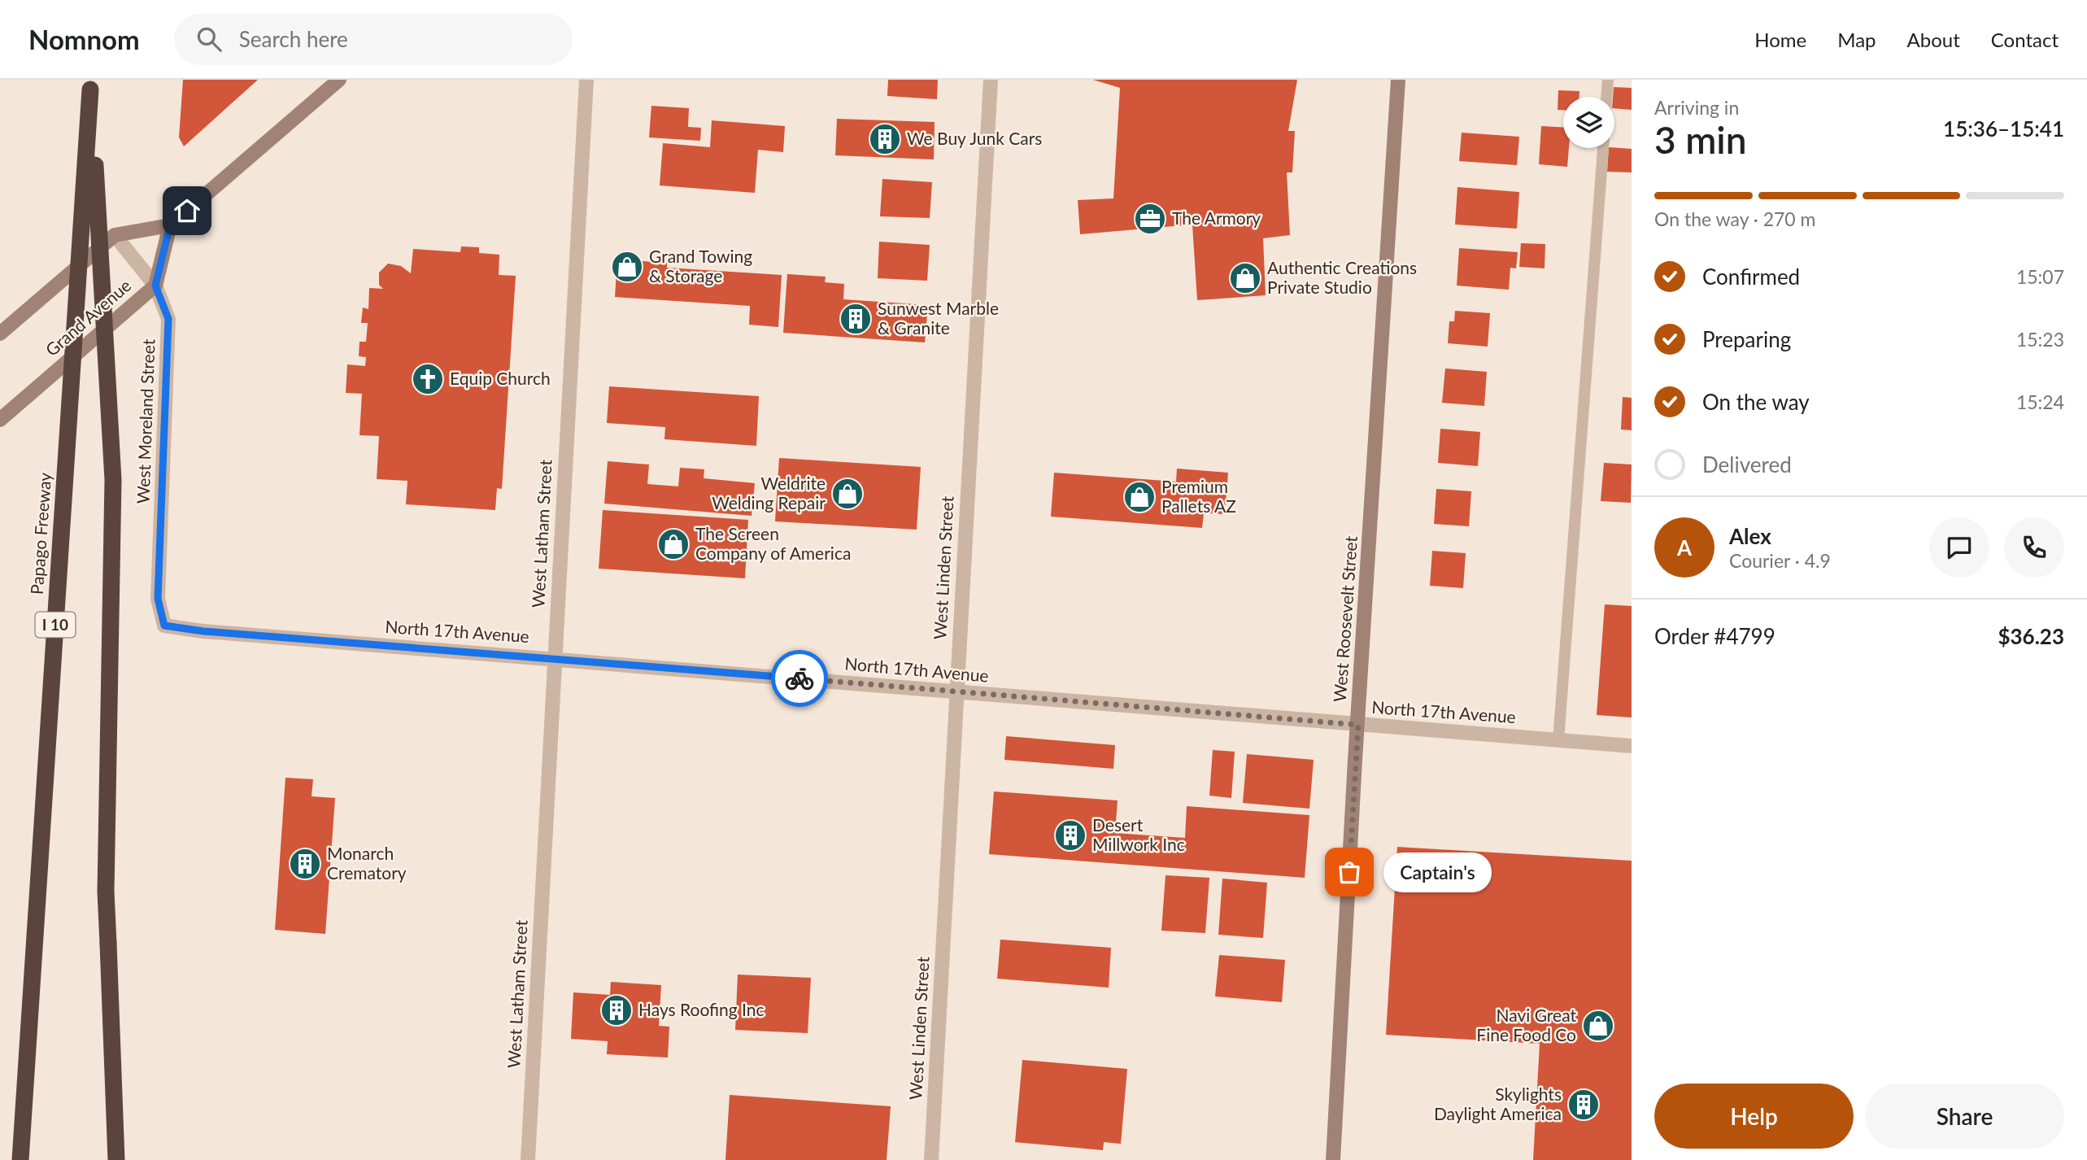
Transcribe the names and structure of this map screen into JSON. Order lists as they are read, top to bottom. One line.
{"streets":{"highway":["Papago Freeway","I 10"],"street":["Grand Avenue","West Moreland Street","West Latham Street","West Linden Street","West Roosevelt Street","North 17th Avenue"]},"crossings":[["Grand Avenue","West Moreland Street"],["West Moreland Street","North 17th Avenue"],["West Latham Street","North 17th Avenue"],["West Linden Street","North 17th Avenue"],["West Roosevelt Street","North 17th Avenue"]],"places":{"building":["We Buy Junk Cars","Sunwest Marble & Granite","Desert Millwork Inc","Monarch Crematory","Hays Roofing Inc","Skylights Daylight America"],"office":["The Armory"],"shop":["Grand Towing & Storage","Authentic Creations Private Studio","Weldrite Welding Repair","Premium Pallets AZ","The Screen Company of America","Navi Great Fine Food Co"],"church":["Equip Church"],"other":["Captain's"]},"page":{"header":"Nomnom","search":"Search here","nav":["Home","Map","About","Contact"],"heading":["3 min","Arriving in","15:36–15:41"],"panel":["Alex","Courier · 4.9","Order #4799","$36.23"],"bar":"On the way · 270 m","list":[["Confirmed","15:07"],["Preparing","15:23"],["On the way","15:24"],"Delivered"],"round":"A","bubble":"Captain's","buttons":["Help","Share"]}}
